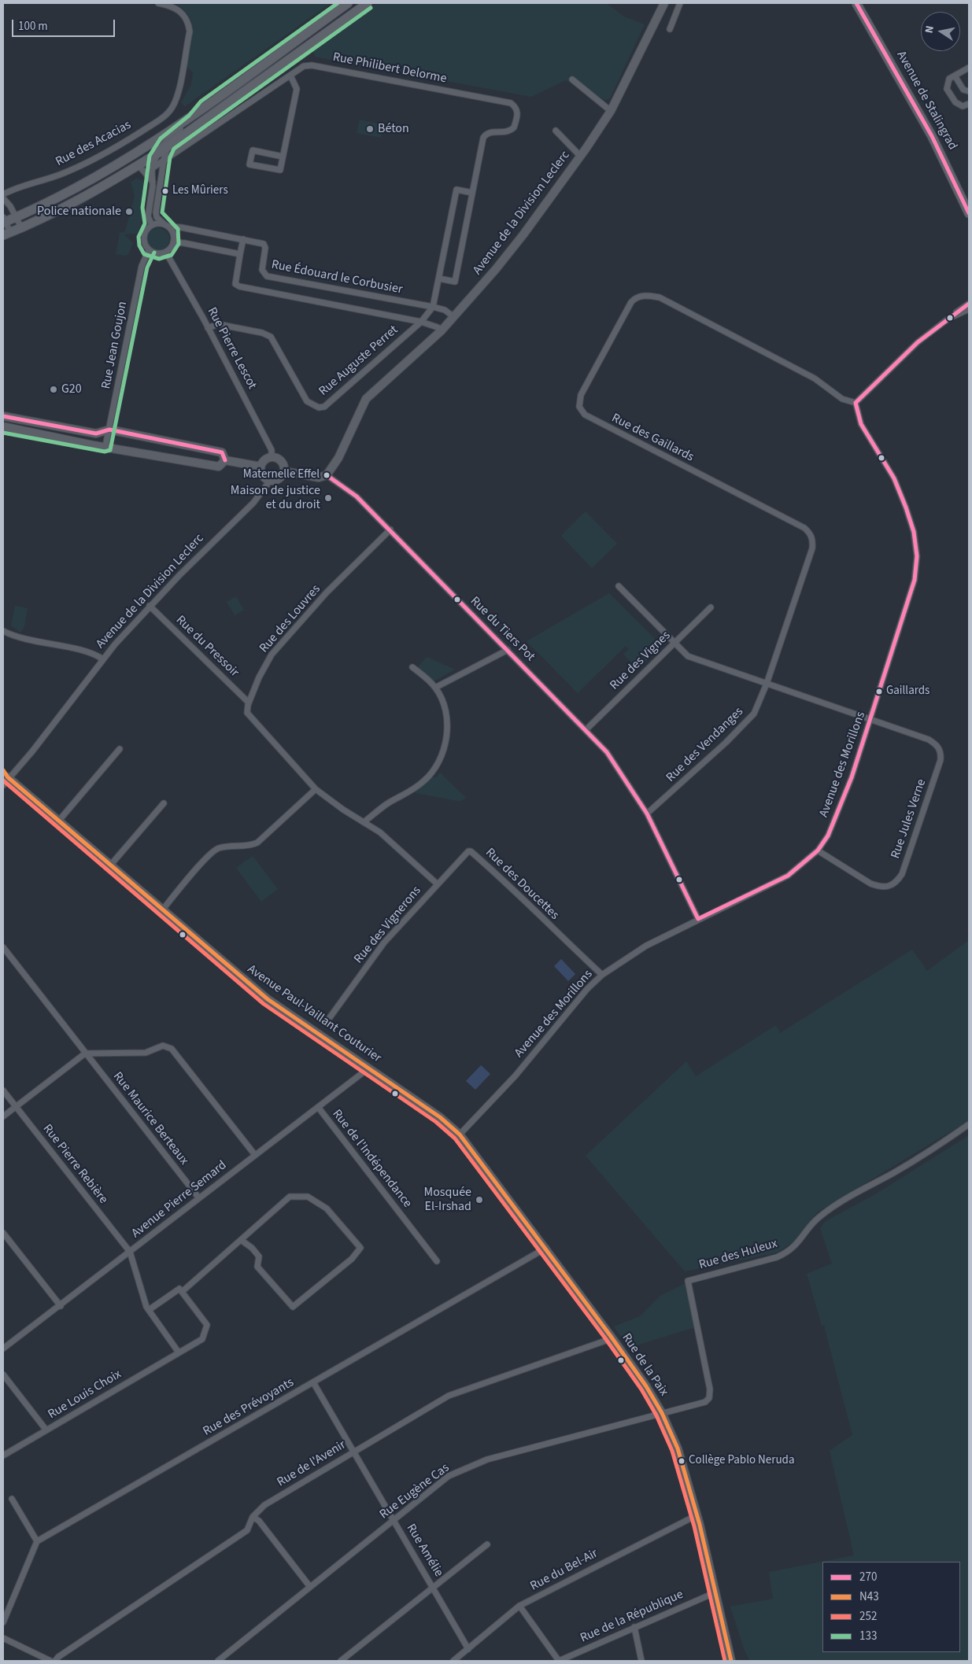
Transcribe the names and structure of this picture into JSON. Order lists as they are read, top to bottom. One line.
{"streets":{"main road":["Avenue de Stalingrad"],"street":["Rue Philibert Delorme","Rue des Acacias","Avenue de la Division Leclerc","Rue Édouard le Corbusier","Rue Jean Goujon","Rue Pierre Lescot","Rue Auguste Perret","Rue des Gaillards","Rue des Louvres","Rue du Tiers Pot","Rue du Pressoir","Rue des Vignes","Rue des Vendanges","Avenue des Morillons","Rue Jules Verne","Rue des Doucettes","Rue des Vignerons","Avenue Paul-Vaillant Couturier","Rue Maurice Berteaux","Rue de l'Indépendance","Rue Pierre Rebière","Avenue Pierre Semard","Rue des Huleux","Rue de la Paix","Rue Louis Choix","Rue des Prévoyants","Rue de l'Avenir","Rue Eugène Cas","Rue Amélie","Rue du Bel-Air","Rue de la République"]},"crossings":[["Avenue de la Division Leclerc","Rue Édouard le Corbusier"],["Avenue de la Division Leclerc","Rue Pierre Lescot"],["Avenue de la Division Leclerc","Rue du Tiers Pot"],["Avenue de la Division Leclerc","Rue du Pressoir"],["Avenue de la Division Leclerc","Avenue Paul-Vaillant Couturier"],["Rue Édouard le Corbusier","Rue Jean Goujon"],["Rue Édouard le Corbusier","Rue Pierre Lescot"],["Rue Édouard le Corbusier","Rue Auguste Perret"],["Rue Jean Goujon","Rue Pierre Lescot"],["Rue Pierre Lescot","Rue Auguste Perret"],["Rue des Gaillards","Rue des Vendanges"],["Rue des Gaillards","Avenue des Morillons"],["Rue des Louvres","Rue du Tiers Pot"],["Rue des Louvres","Rue du Pressoir"],["Rue du Tiers Pot","Rue des Vignes"],["Rue du Tiers Pot","Rue des Vendanges"],["Rue du Tiers Pot","Avenue des Morillons"],["Avenue des Morillons","Rue Jules Verne"],["Avenue des Morillons","Rue des Doucettes"],["Avenue des Morillons","Avenue Paul-Vaillant Couturier"],["Rue des Doucettes","Rue des Vignerons"],["Avenue Paul-Vaillant Couturier","Avenue Pierre Semard"],["Avenue Paul-Vaillant Couturier","Rue de la Paix"],["Rue Maurice Berteaux","Avenue Pierre Semard"],["Rue de l'Indépendance","Avenue Pierre Semard"],["Rue Pierre Rebière","Avenue Pierre Semard"],["Rue des Huleux","Rue de la Paix"],["Rue des Huleux","Rue Eugène Cas"],["Rue de la Paix","Rue des Prévoyants"],["Rue de la Paix","Rue de l'Avenir"],["Rue de la Paix","Rue Eugène Cas"],["Rue de la Paix","Rue du Bel-Air"],["Rue de la Paix","Rue de la République"],["Rue des Prévoyants","Rue Amélie"],["Rue de l'Avenir","Rue Amélie"],["Rue Eugène Cas","Rue Amélie"],["Rue Amélie","Rue du Bel-Air"]],"places":["Béton","Les Mûriers","Police nationale","G20","Maternelle Effel","Maison de justice et du droit","Gaillards","Mosquée El-Irshad","Collège Pablo Neruda"],"lines":["transit line 270","transit line 133","transit line N43","transit line 252"],"legend":["270","N43","252","133"],"scale_bar":"100 m","north":"left"}
